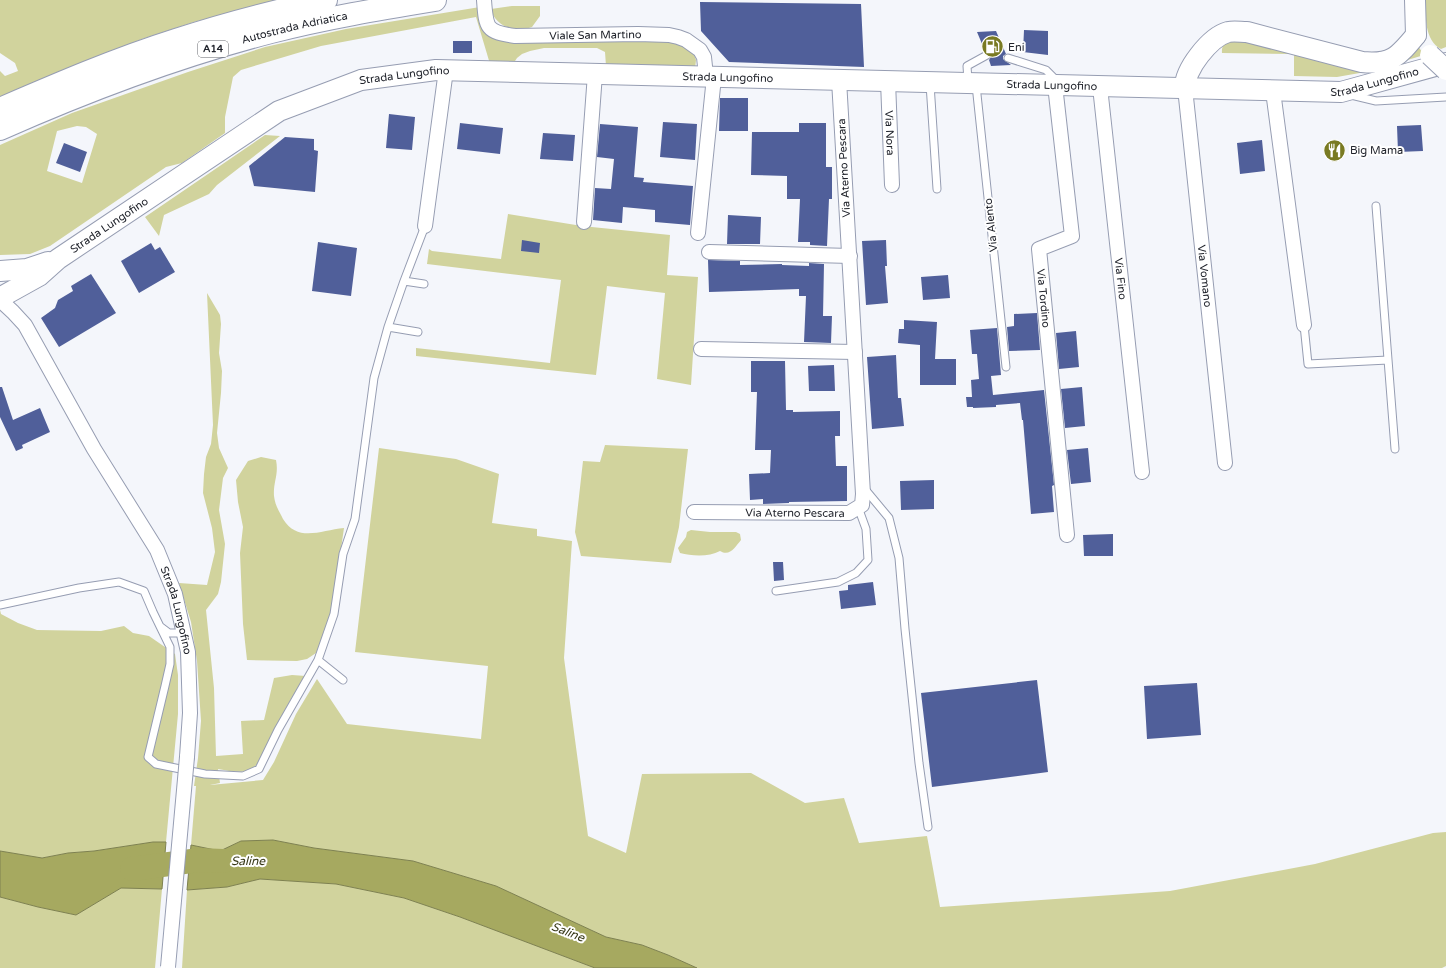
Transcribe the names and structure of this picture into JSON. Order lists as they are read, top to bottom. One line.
{"streets":{"highway":["Autostrada Adriatica","A14"],"main road":["Strada Lungofino"],"street":["Viale San Martino","Via Nora","Via Aterno Pescara","Via Vomano","Via Fino","Via Tordino"],"lane":["Via Alento"]},"crossings":[["Viale San Martino","Strada Lungofino"],["Strada Lungofino","Via Nora"],["Strada Lungofino","Via Aterno Pescara"],["Strada Lungofino","Via Alento"],["Strada Lungofino","Via Vomano"],["Strada Lungofino","Via Fino"],["Strada Lungofino","Via Tordino"]],"water":["Saline"],"places":{"fuel station":["Eni"],"restaurant":["Big Mama"]}}
